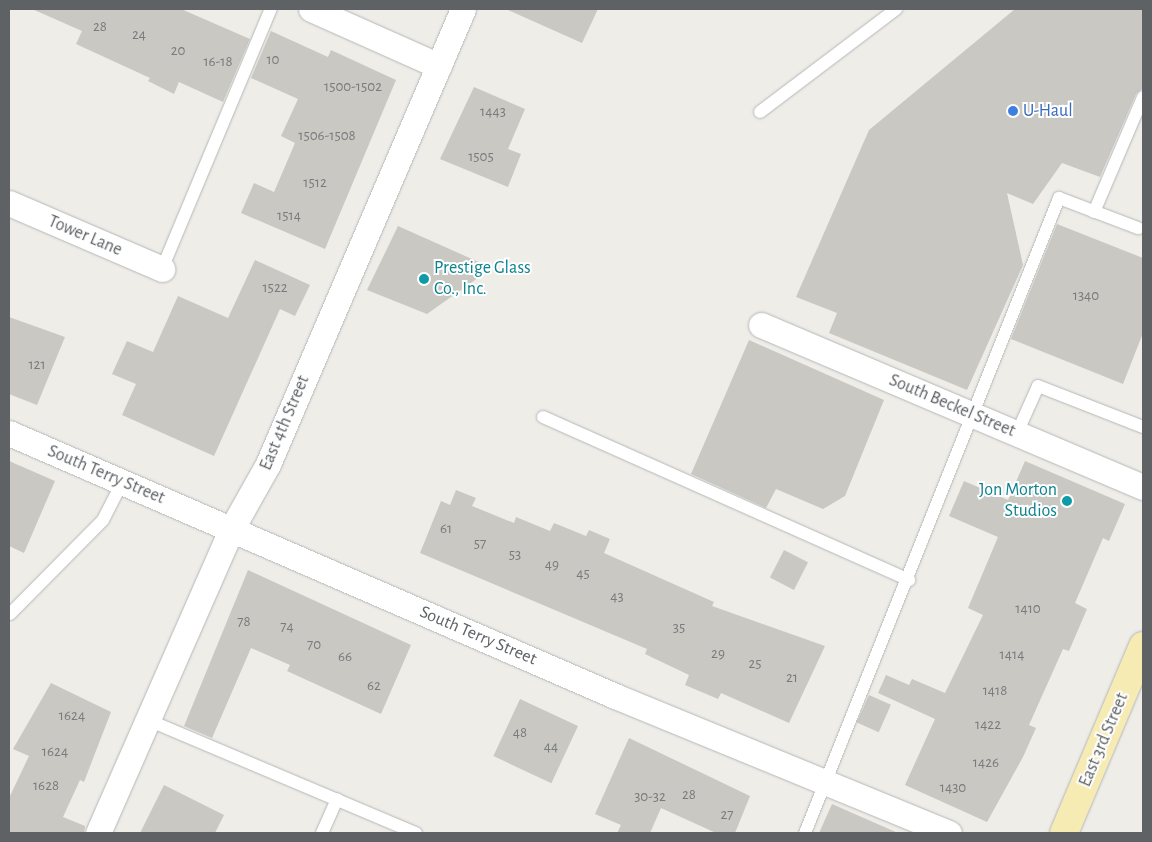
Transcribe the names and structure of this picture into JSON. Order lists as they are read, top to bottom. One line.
{"streets":{"main road":["East 3rd Street"],"street":["Tower Lane","South Beckel Street","East 4th Street","South Terry Street"]},"crossings":[["East 4th Street","South Terry Street"]],"places":["U-Haul","Prestige Glass Co., Inc.","Jon Morton Studios"],"house_numbers":["28","24","20","10","16-18","1500-1502","1443","1506-1508","1505","1512","1514","1522","1340","121","61","57","53","49","45","43","1410","78","74","35","70","29","1414","66","25","21","62","1418","1624","1422","48","44","1624","1426","1628","1430","28","30-32","27"]}
